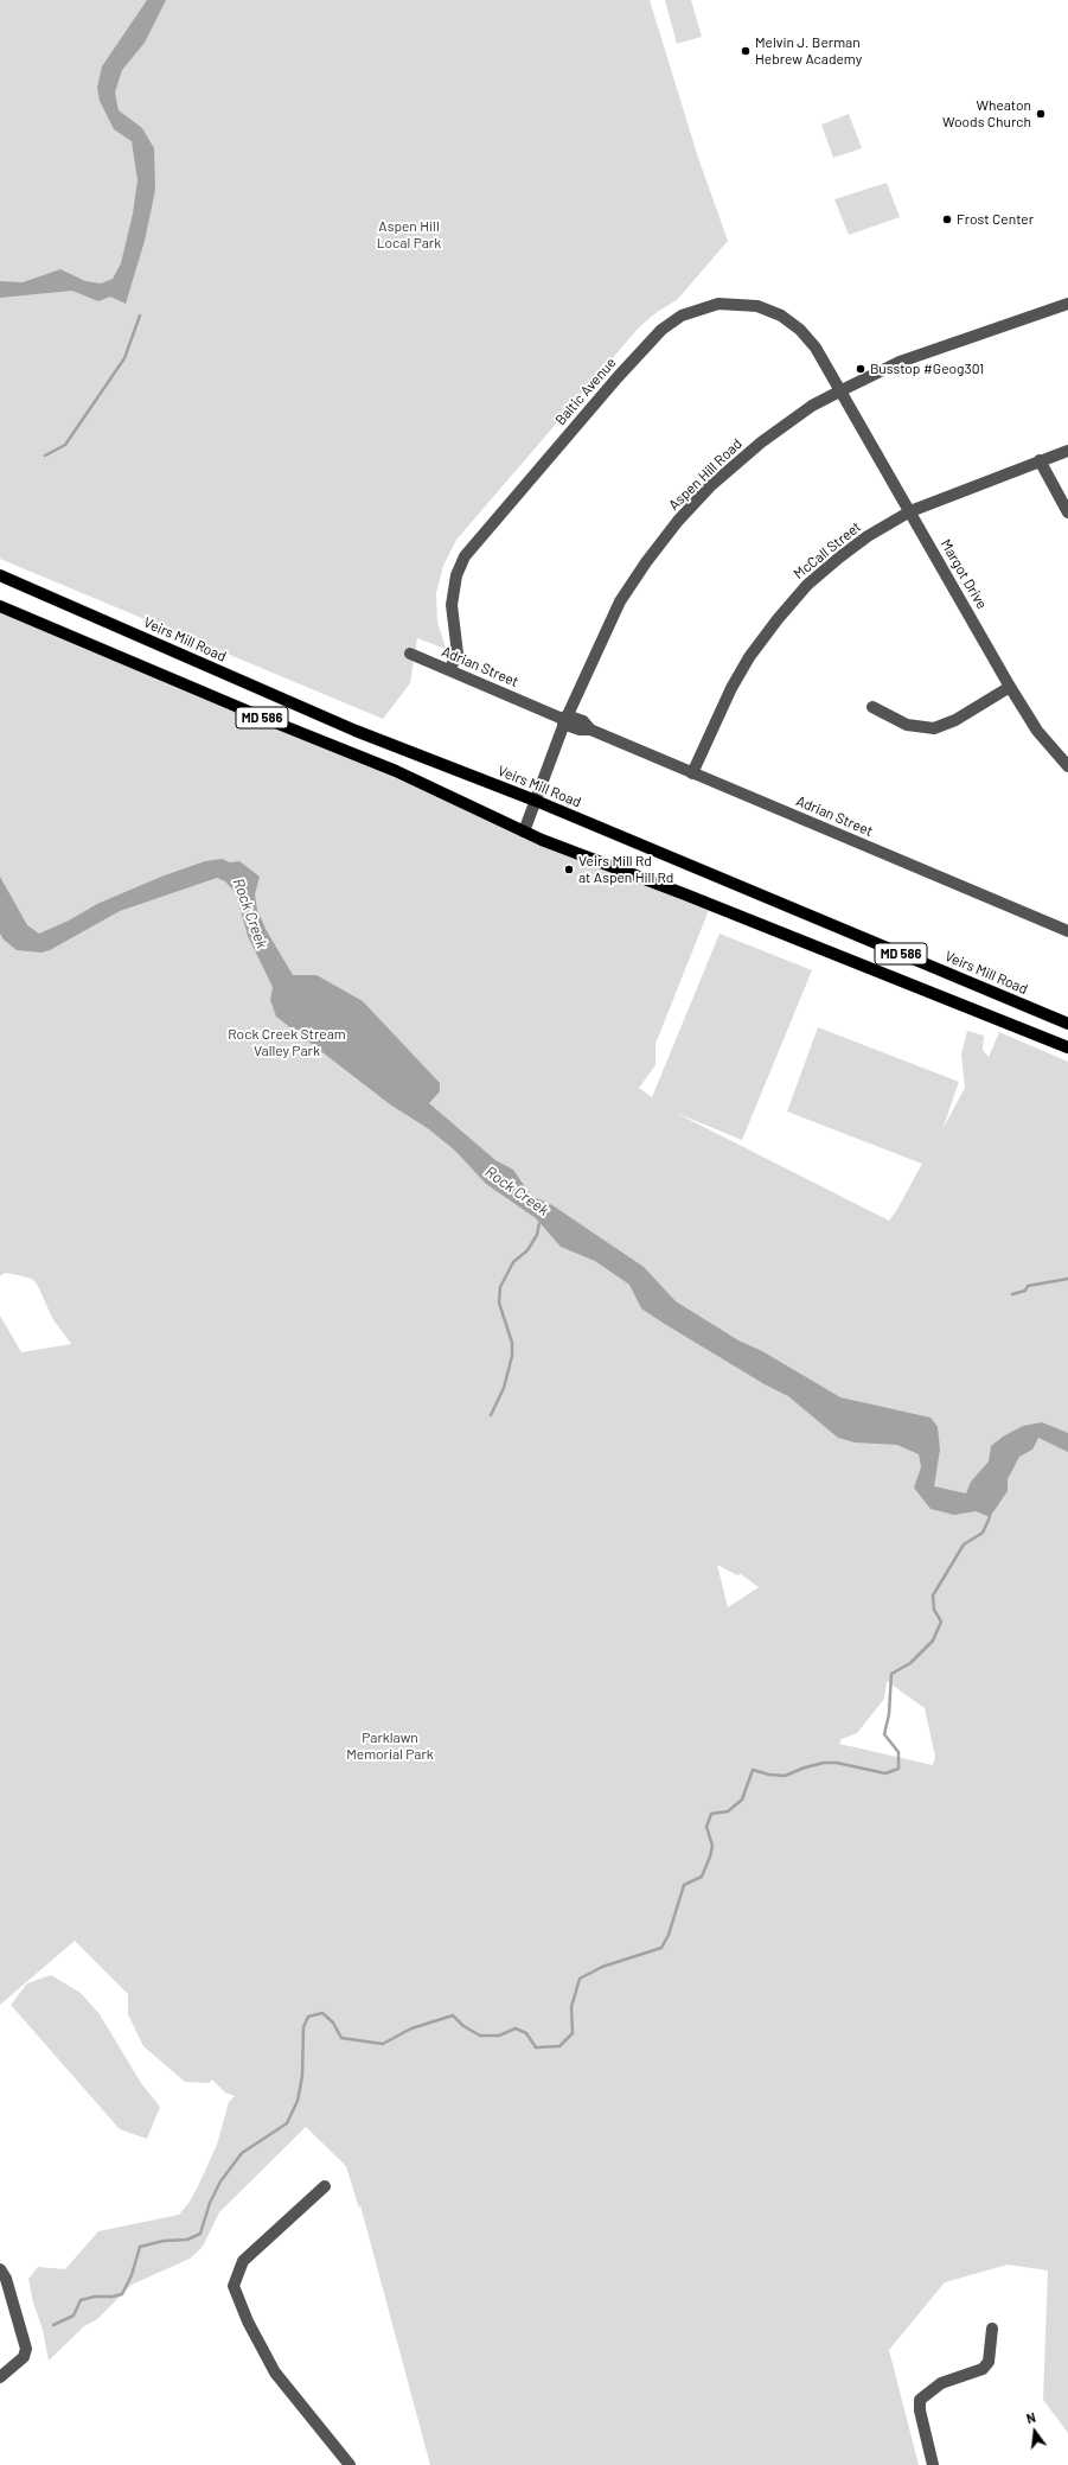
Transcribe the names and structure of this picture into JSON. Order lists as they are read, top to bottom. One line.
{"streets":{"main road":["Veirs Mill Road","MD 586"],"street":["Baltic Avenue","Aspen Hill Road","McCall Street","Margot Drive","Adrian Street"]},"crossings":[["Baltic Avenue","Aspen Hill Road"],["Baltic Avenue","Margot Drive"],["Baltic Avenue","Adrian Street"],["Aspen Hill Road","Margot Drive"],["Aspen Hill Road","Veirs Mill Road"],["Aspen Hill Road","Adrian Street"],["Aspen Hill Road","MD 586"],["McCall Street","Margot Drive"],["McCall Street","Adrian Street"]],"water":["Rock Creek"],"parks":["Aspen Hill Local Park","Rock Creek Stream Valley Park","Parklawn Memorial Park"],"places":["Melvin J. Berman Hebrew Academy","Wheaton Woods Church","Frost Center","Busstop #Geog301","Veirs Mill Rd at Aspen Hill Rd"],"north":"top"}
